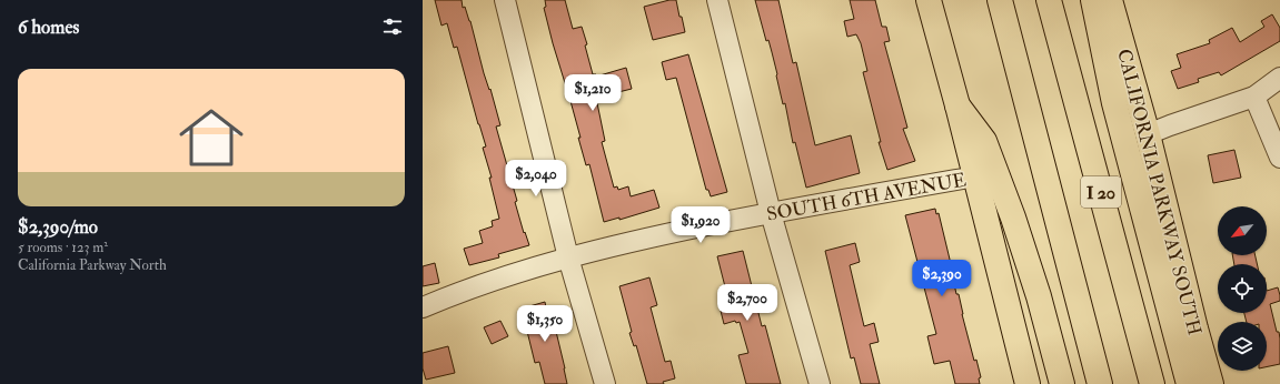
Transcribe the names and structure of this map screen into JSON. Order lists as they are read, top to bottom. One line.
{"streets":{"main road":["I 20","CALIFORNIA PARKWAY SOUTH"],"street":["SOUTH 6TH AVENUE"]},"north":"bottom left","page":{"heading":"6 homes","list":[{"name":"$2,390/mo","note":"5 rooms · 123 m² · California Parkway North"}],"price":["$1,210","$2,040","$1,920","$2,390","$2,700","$1,350"]}}
